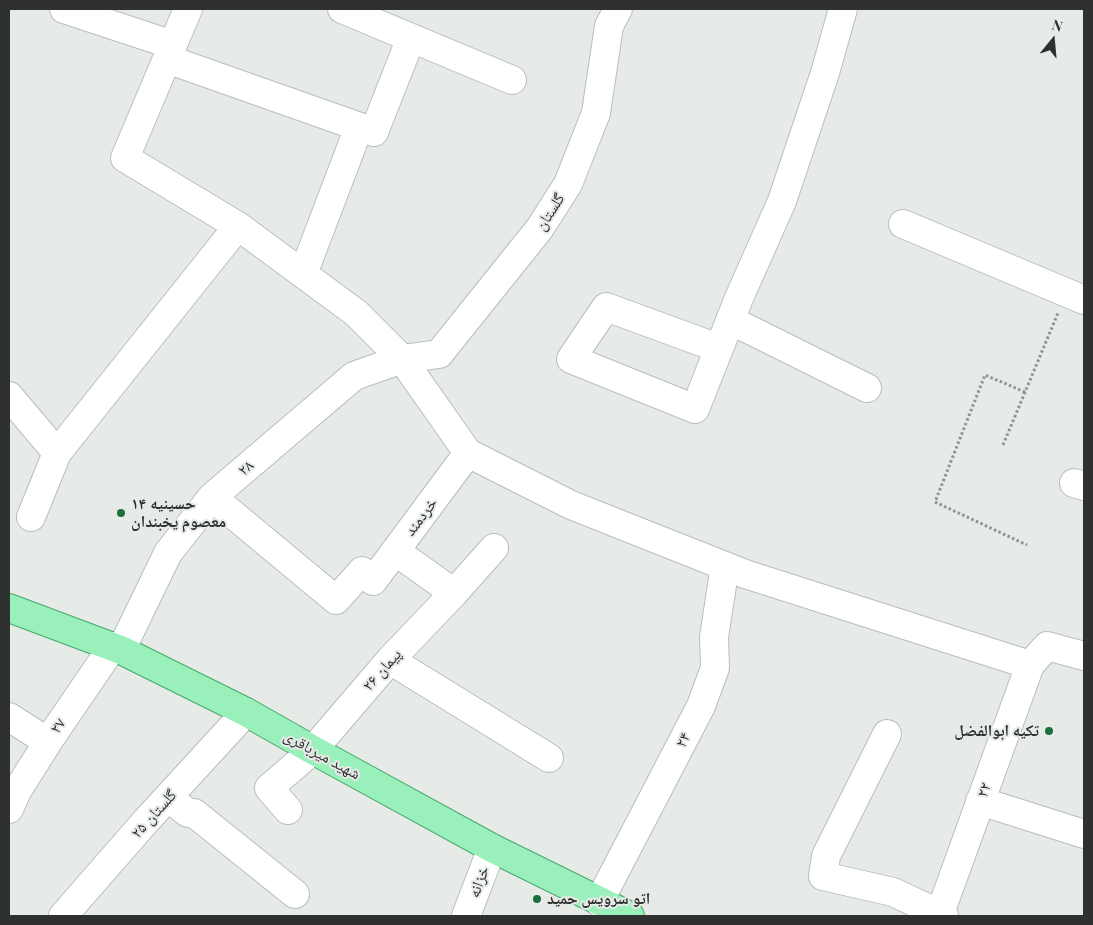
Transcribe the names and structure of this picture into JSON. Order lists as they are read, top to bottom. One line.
{"streets":{"main road":["شهید میرباقری"],"street":["گلستان","۲۸","خردمند","پیمان ۲۶","۲۷","۲۴","۲۲","گلستان ۲۵","خزانه"]},"crossings":[["گلستان","۲۸"],["۲۸","خردمند"],["۲۸","۲۷"],["۲۸","شهید میرباقری"],["پیمان ۲۶","شهید میرباقری"],["۲۷","شهید میرباقری"],["۲۴","شهید میرباقری"],["شهید میرباقری","گلستان ۲۵"],["شهید میرباقری","خزانه"]],"places":["حسینیه ۱۴ معصوم یخبندان","تکیه ابوالفضل","اتو سرویس حمید"],"north":"top"}
